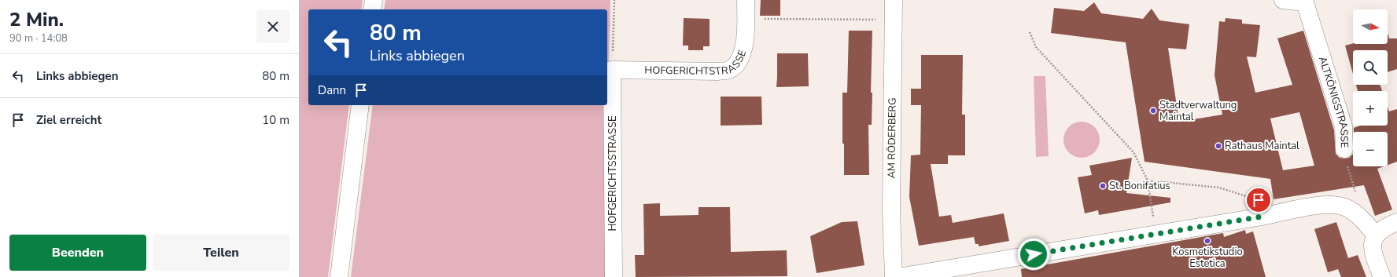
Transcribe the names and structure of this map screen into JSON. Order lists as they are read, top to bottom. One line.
{"streets":{"street":["HOFGERICHTSTRASSE","ALTKÖNIGSTRASSE","AM RÖDERBERG","HOFGERICHTSSTRASSE"]},"crossings":[["HOFGERICHTSTRASSE","HOFGERICHTSSTRASSE"]],"places":["Stadtverwaltung Maintal","Rathaus Maintal","St. Bonifatius","Kosmetikstudio Estetica"],"north":"right","page":{"heading":["2 Min.","90 m · 14:08"],"map_buttons":["+","−"],"turn":["80 m","Links abbiegen"],"list":[{"name":"Links abbiegen","value":"80 m"},{"name":"Ziel erreicht","value":"10 m"}],"then":"Dann","buttons":["Beenden","Teilen"]}}
